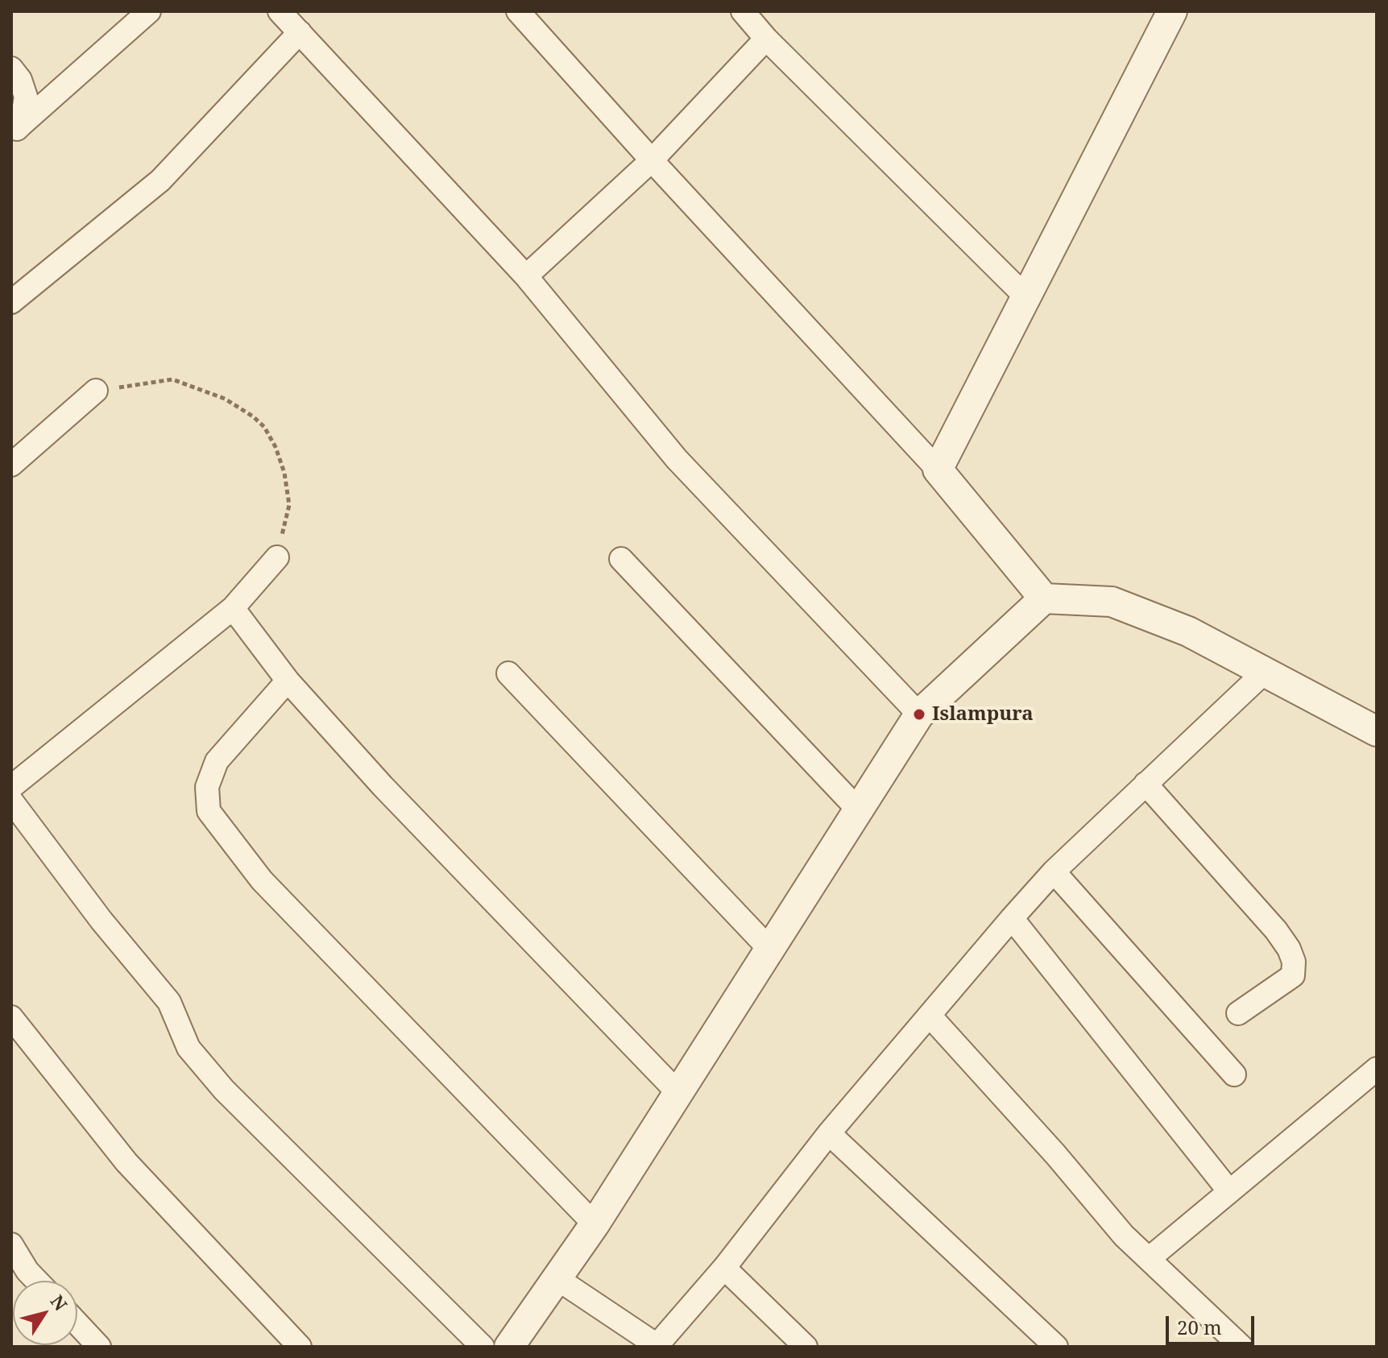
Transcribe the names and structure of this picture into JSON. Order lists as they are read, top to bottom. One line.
{"places":["Islampura"],"scale_bar":"20 m","north":"top right"}
